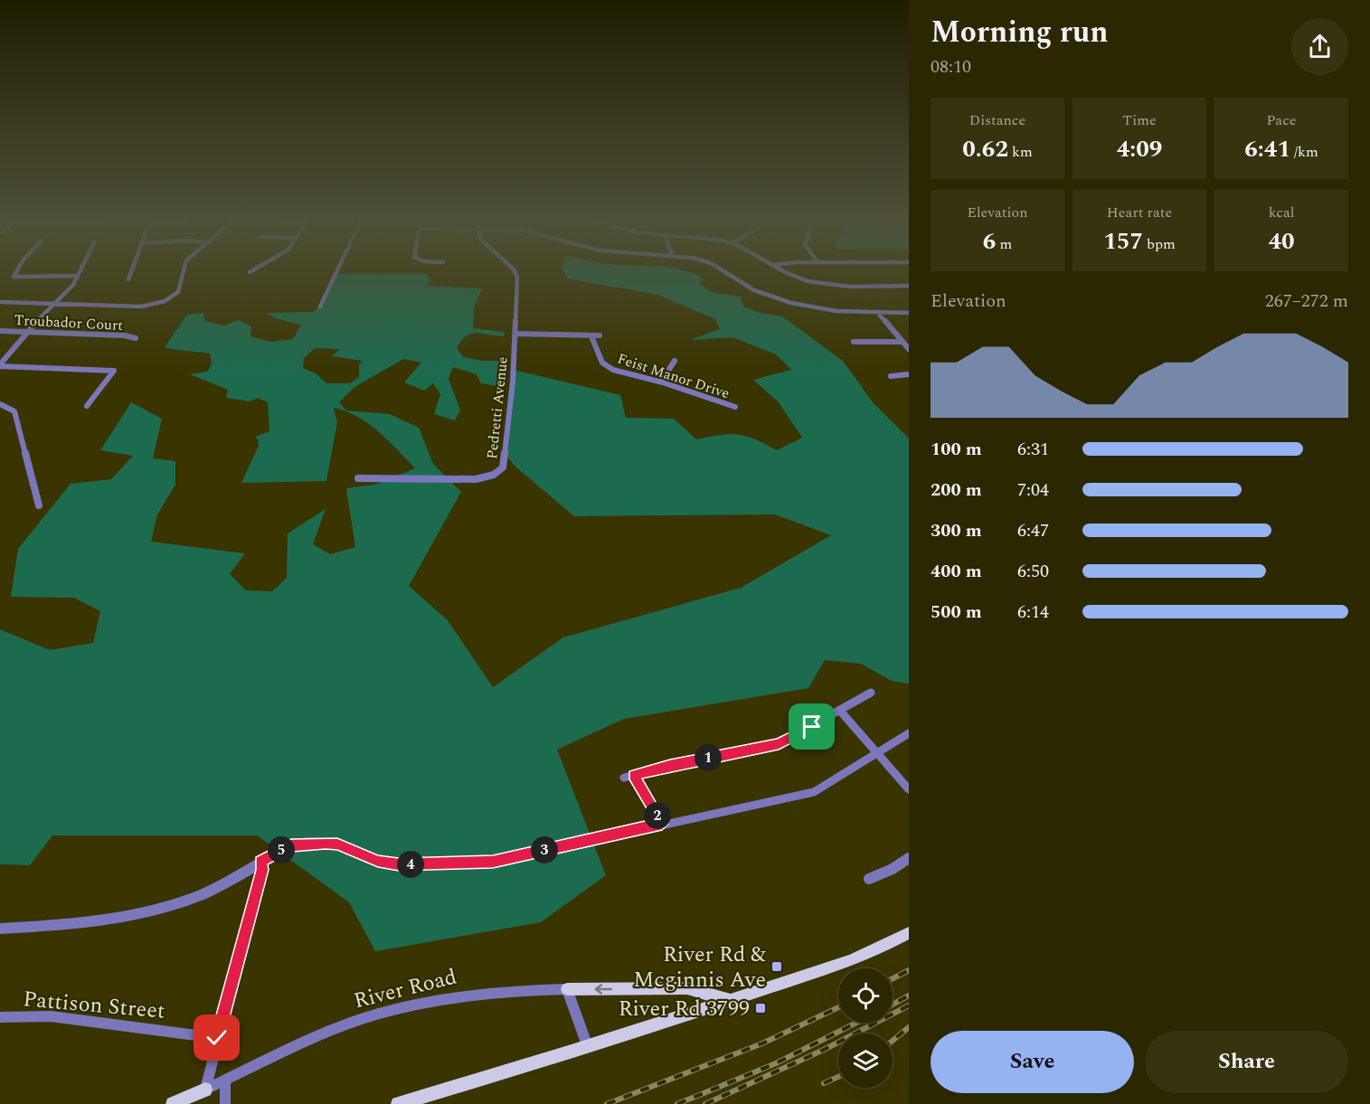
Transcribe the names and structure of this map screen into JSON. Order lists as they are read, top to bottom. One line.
{"streets":{"street":["Troubador Court","Feist Manor Drive","Pedretti Avenue","River Road","Pattison Street"]},"places":{"transit":["River Rd & Mcginnis Ave","River Rd 3799"]},"page":{"heading":["Morning run","08:10"],"stats":[["Distance","0.62 km"],["Time","4:09"],["Pace","6:41 /km"],["Elevation","6 m"],["Heart rate","157 bpm"],["kcal","40"]],"chart":["Elevation","267–272 m"],"list":[{"name":"100 m","note":"6:31"},{"name":"200 m","note":"7:04"},{"name":"300 m","note":"6:47"},{"name":"400 m","note":"6:50"},{"name":"500 m","note":"6:14"}],"pins":["1","2","3","5","4"],"buttons":["Save","Share"]}}
